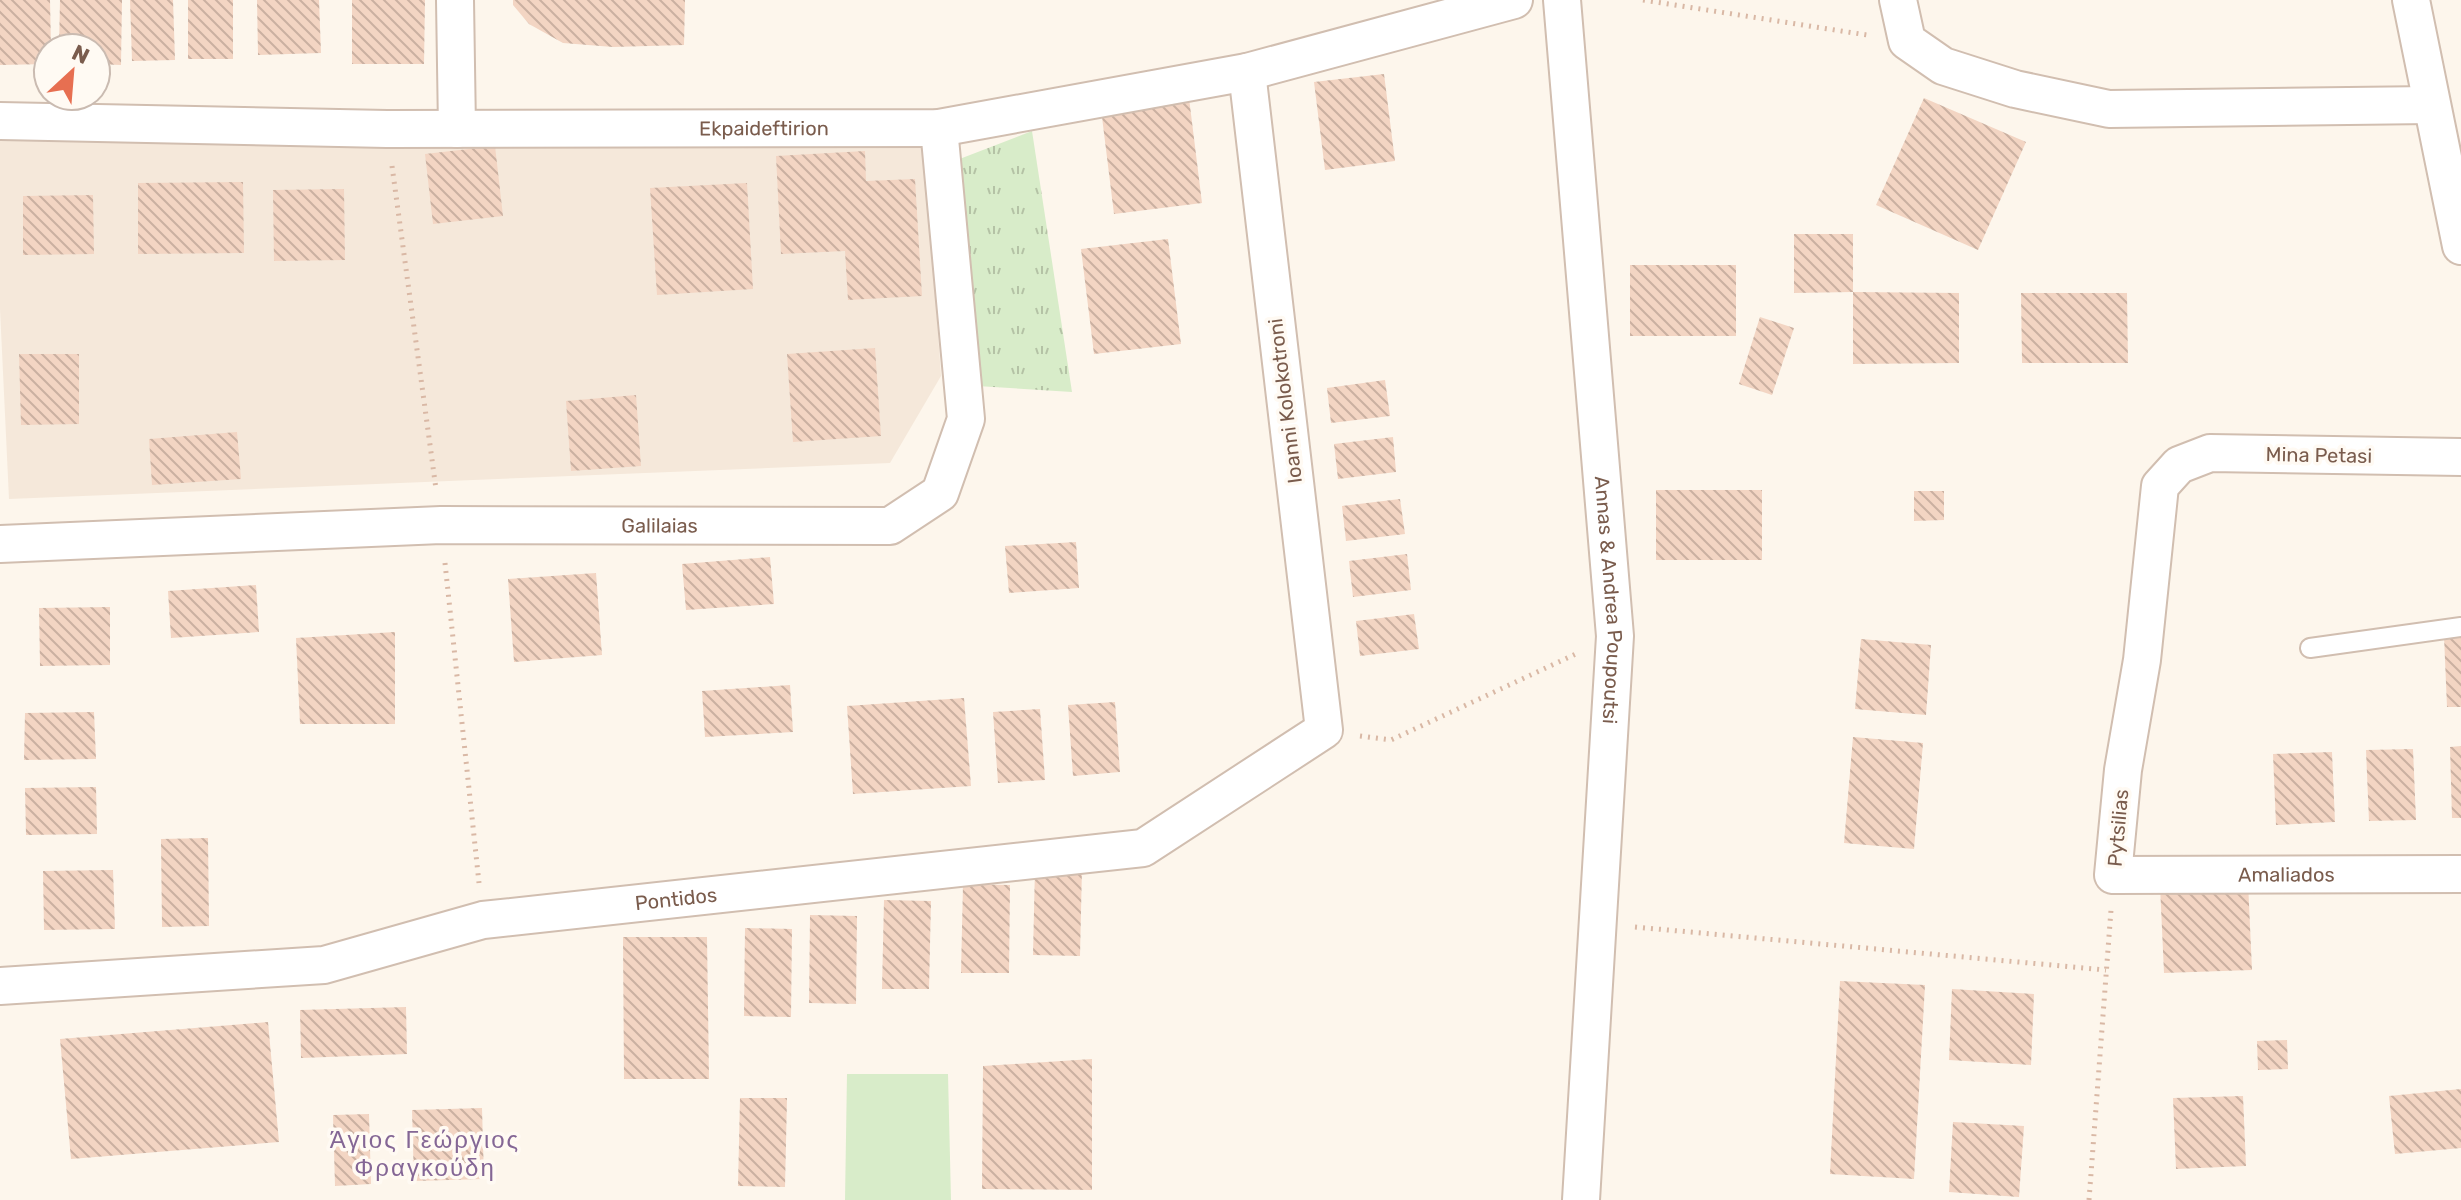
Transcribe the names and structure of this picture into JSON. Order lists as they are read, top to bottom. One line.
{"streets":{"street":["Ekpaideftirion","Ioanni Kolokotroni","Mina Petasi","Galilaias","Annas & Andrea Poupoutsi","Pytsilias","Amaliados","Pontidos"]},"crossings":[["Ekpaideftirion","Ioanni Kolokotroni"],["Ekpaideftirion","Galilaias"],["Ioanni Kolokotroni","Pontidos"],["Mina Petasi","Pytsilias"],["Pytsilias","Amaliados"]],"districts":["Άγιος Γεώργιος Φραγκούδη"],"north":"top right"}
